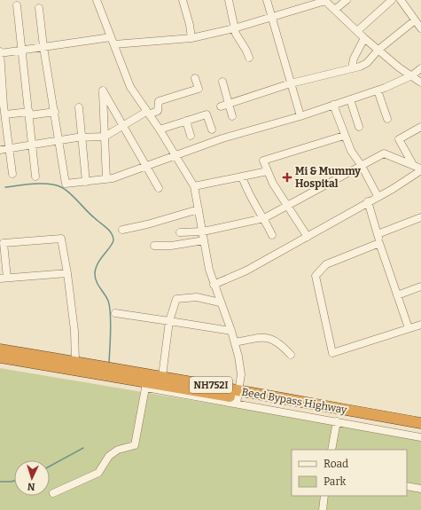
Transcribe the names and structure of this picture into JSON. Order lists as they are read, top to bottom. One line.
{"streets":{"highway":["NH752I","Beed Bypass Highway"]},"places":{"health":["Mi & Mummy Hospital"]},"legend":["Road","Park"],"north":"bottom"}
